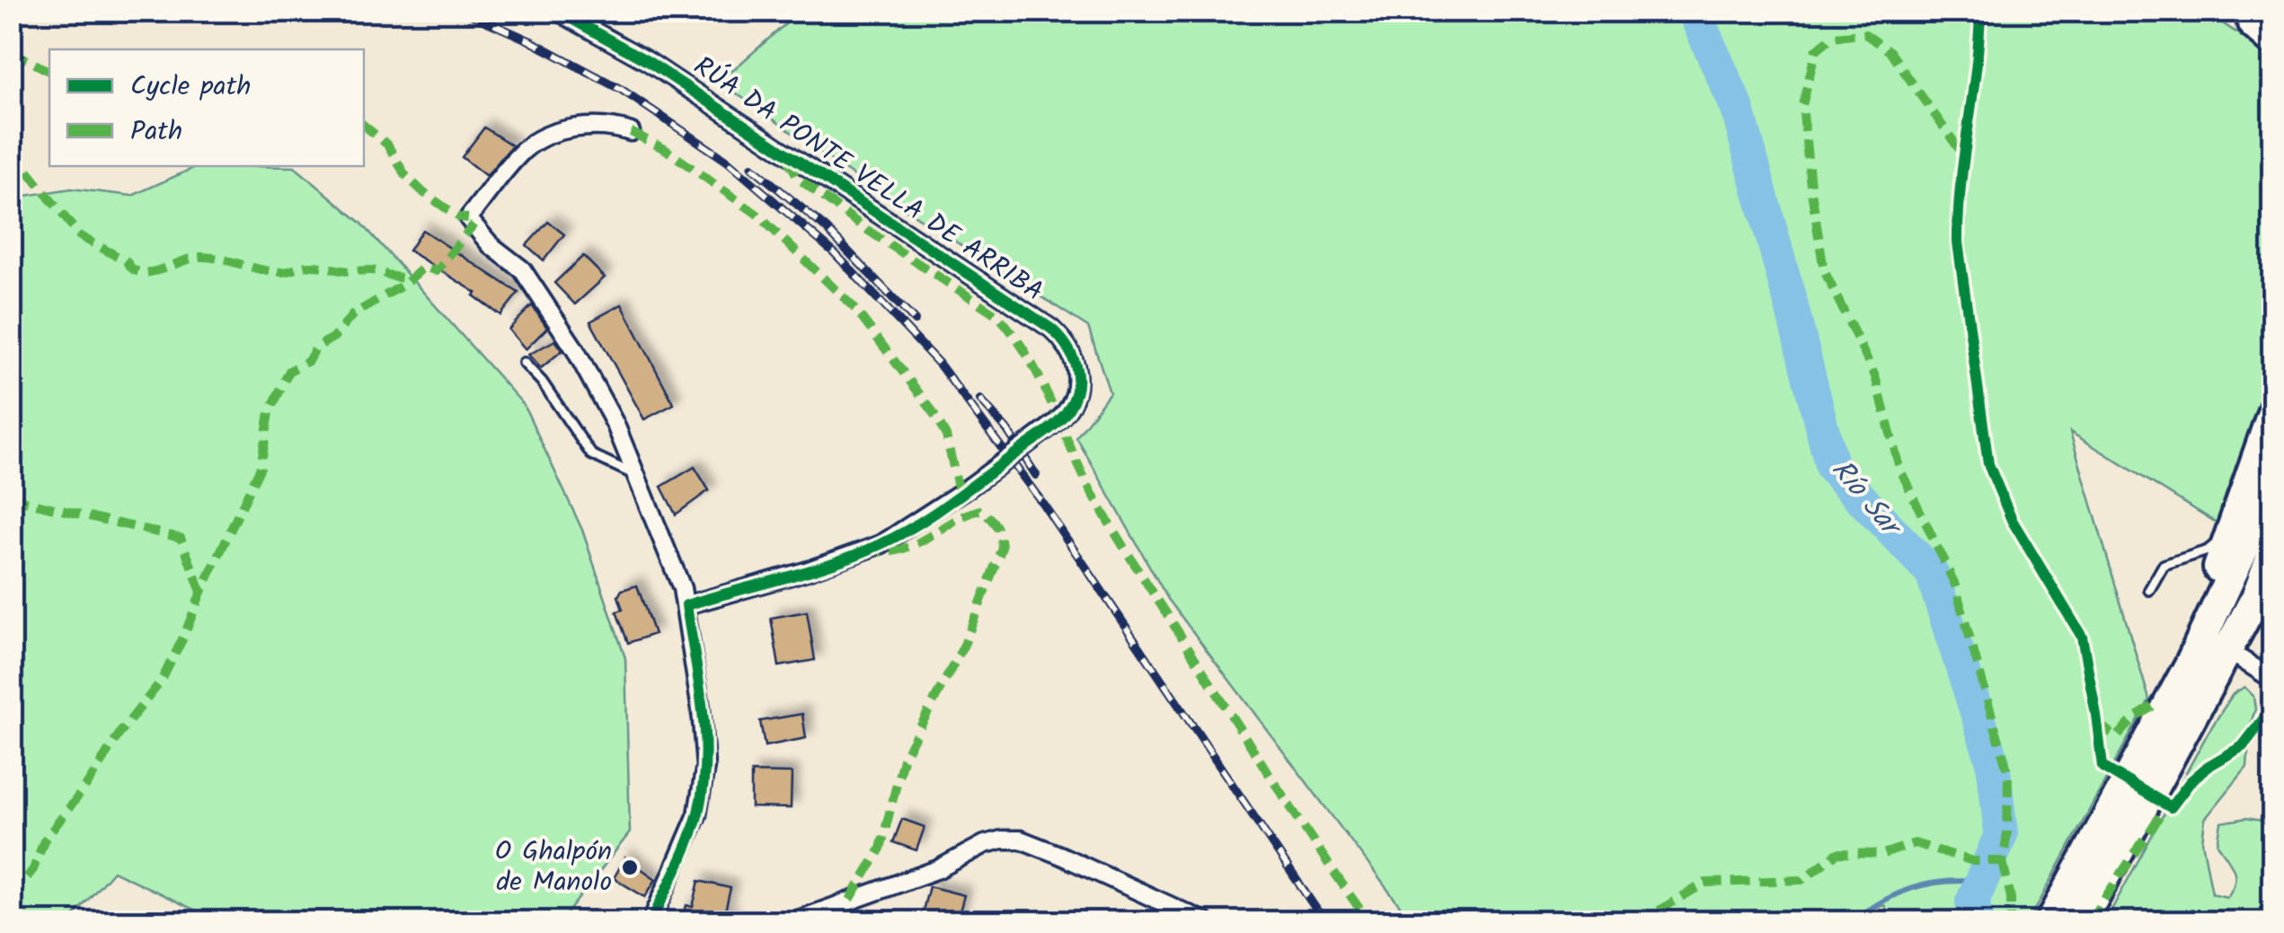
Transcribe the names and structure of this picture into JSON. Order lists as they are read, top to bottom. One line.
{"streets":{"street":["RÚA DA PONTE VELLA DE ARRIBA"]},"water":["Río Sar"],"places":["O Ghalpón de Manolo"],"legend":["Cycle path","Path"]}
